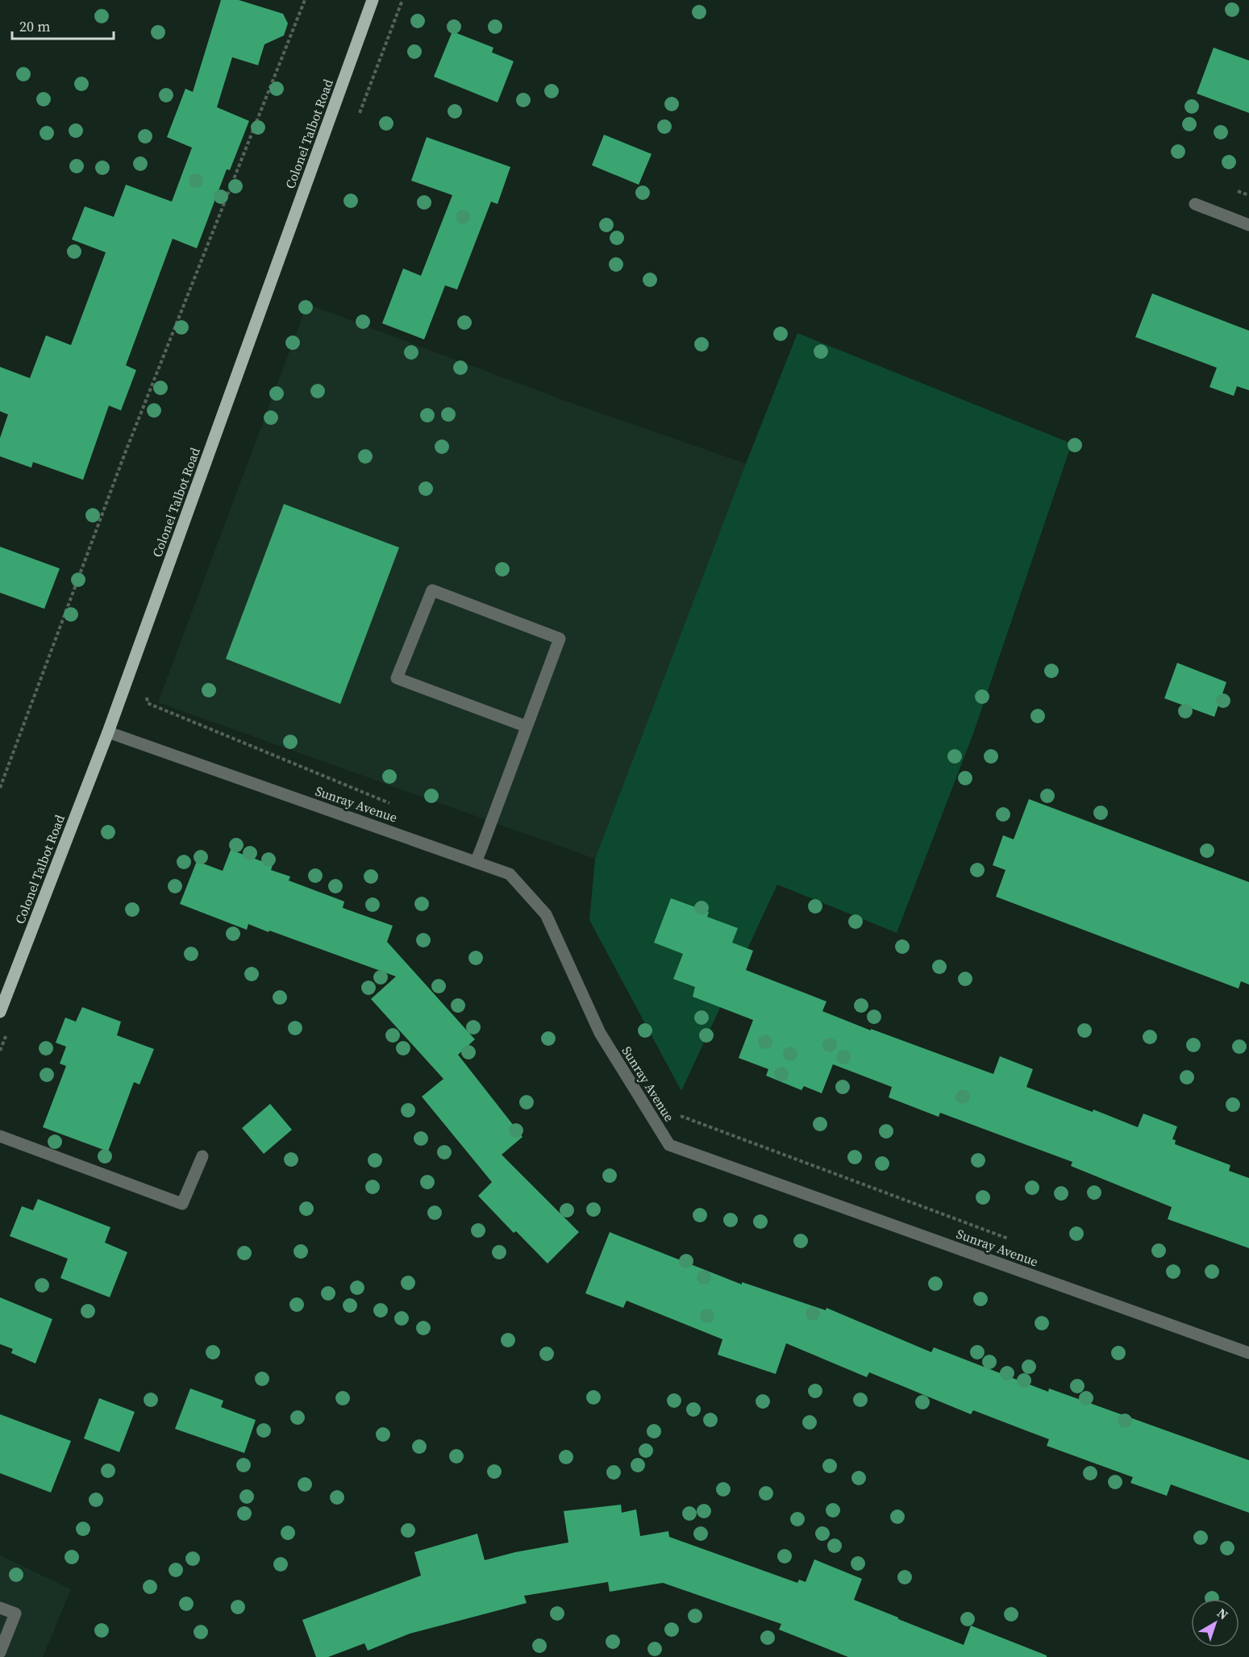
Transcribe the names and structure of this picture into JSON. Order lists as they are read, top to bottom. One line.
{"streets":{"main road":["Colonel Talbot Road"],"street":["Sunray Avenue"]},"crossings":[["Colonel Talbot Road","Sunray Avenue"]],"scale_bar":"20 m","north":"top right"}
